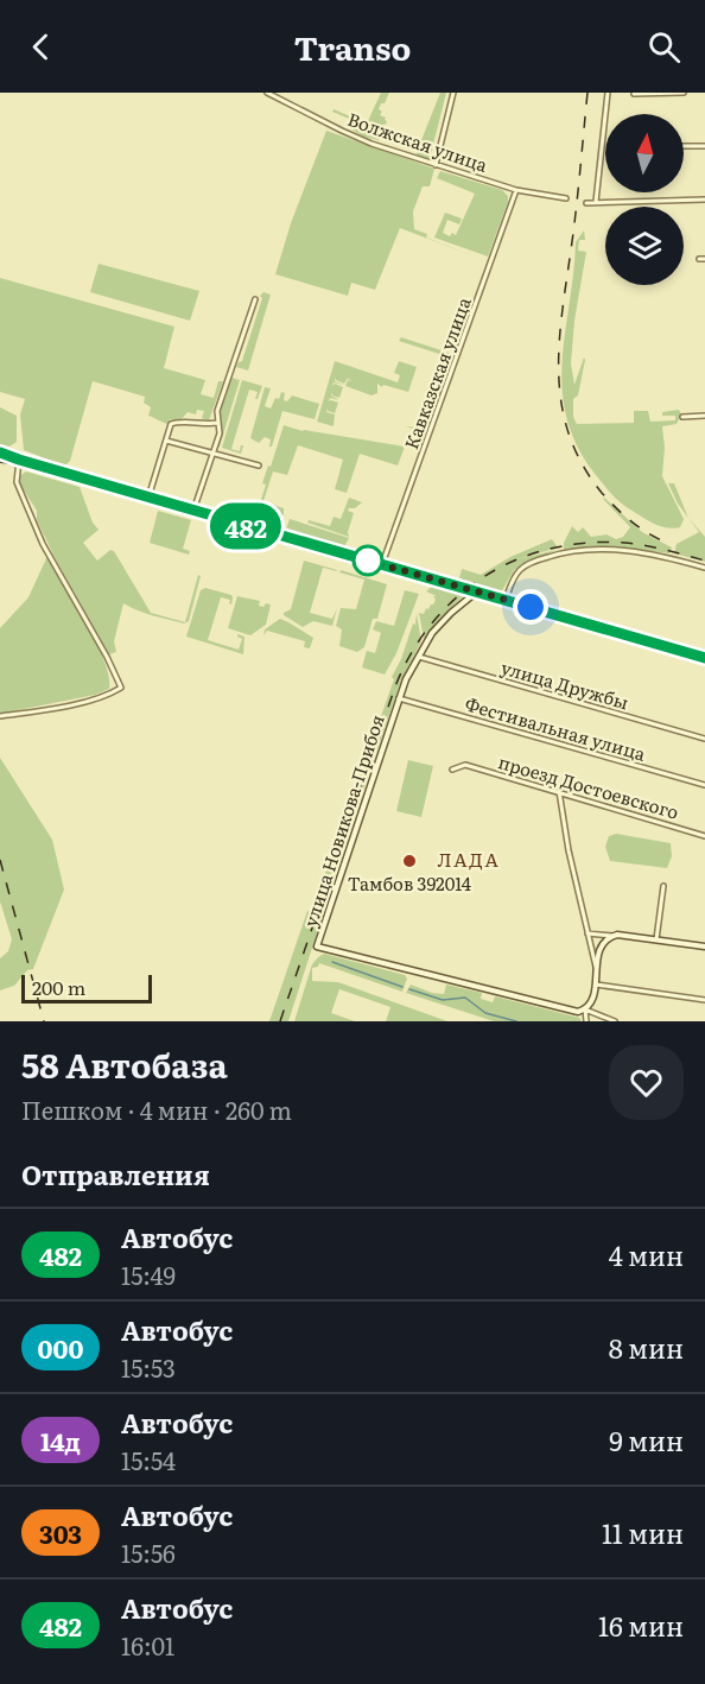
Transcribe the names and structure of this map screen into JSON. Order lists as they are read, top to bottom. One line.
{"streets":{"street":["Волжская улица","Кавказская улица","улица Дружбы","Фестивальная улица","проезд Достоевского","улица Новикова-Прибоя"]},"crossings":[["Волжская улица","Кавказская улица"],["улица Дружбы","улица Новикова-Прибоя"],["Фестивальная улица","улица Новикова-Прибоя"]],"districts":["ЛАДА"],"places":["Тамбов 392014"],"lines":["bus line 482"],"scale_bar":"200 m","north":"top","page":{"header":"Transo","on_map":"482","scale":"200 m","heading":[["58 Автобаза","Пешком · 4 мин · 260 m"],"Отправления"],"list":[{"mark":"482","name":"Автобус","note":"15:49","value":"4 мин"},{"mark":"000","name":"Автобус","note":"15:53","value":"8 мин"},{"mark":"14д","name":"Автобус","note":"15:54","value":"9 мин"},{"mark":"303","name":"Автобус","note":"15:56","value":"11 мин"},{"mark":"482","name":"Автобус","note":"16:01","value":"16 мин"}]}}
